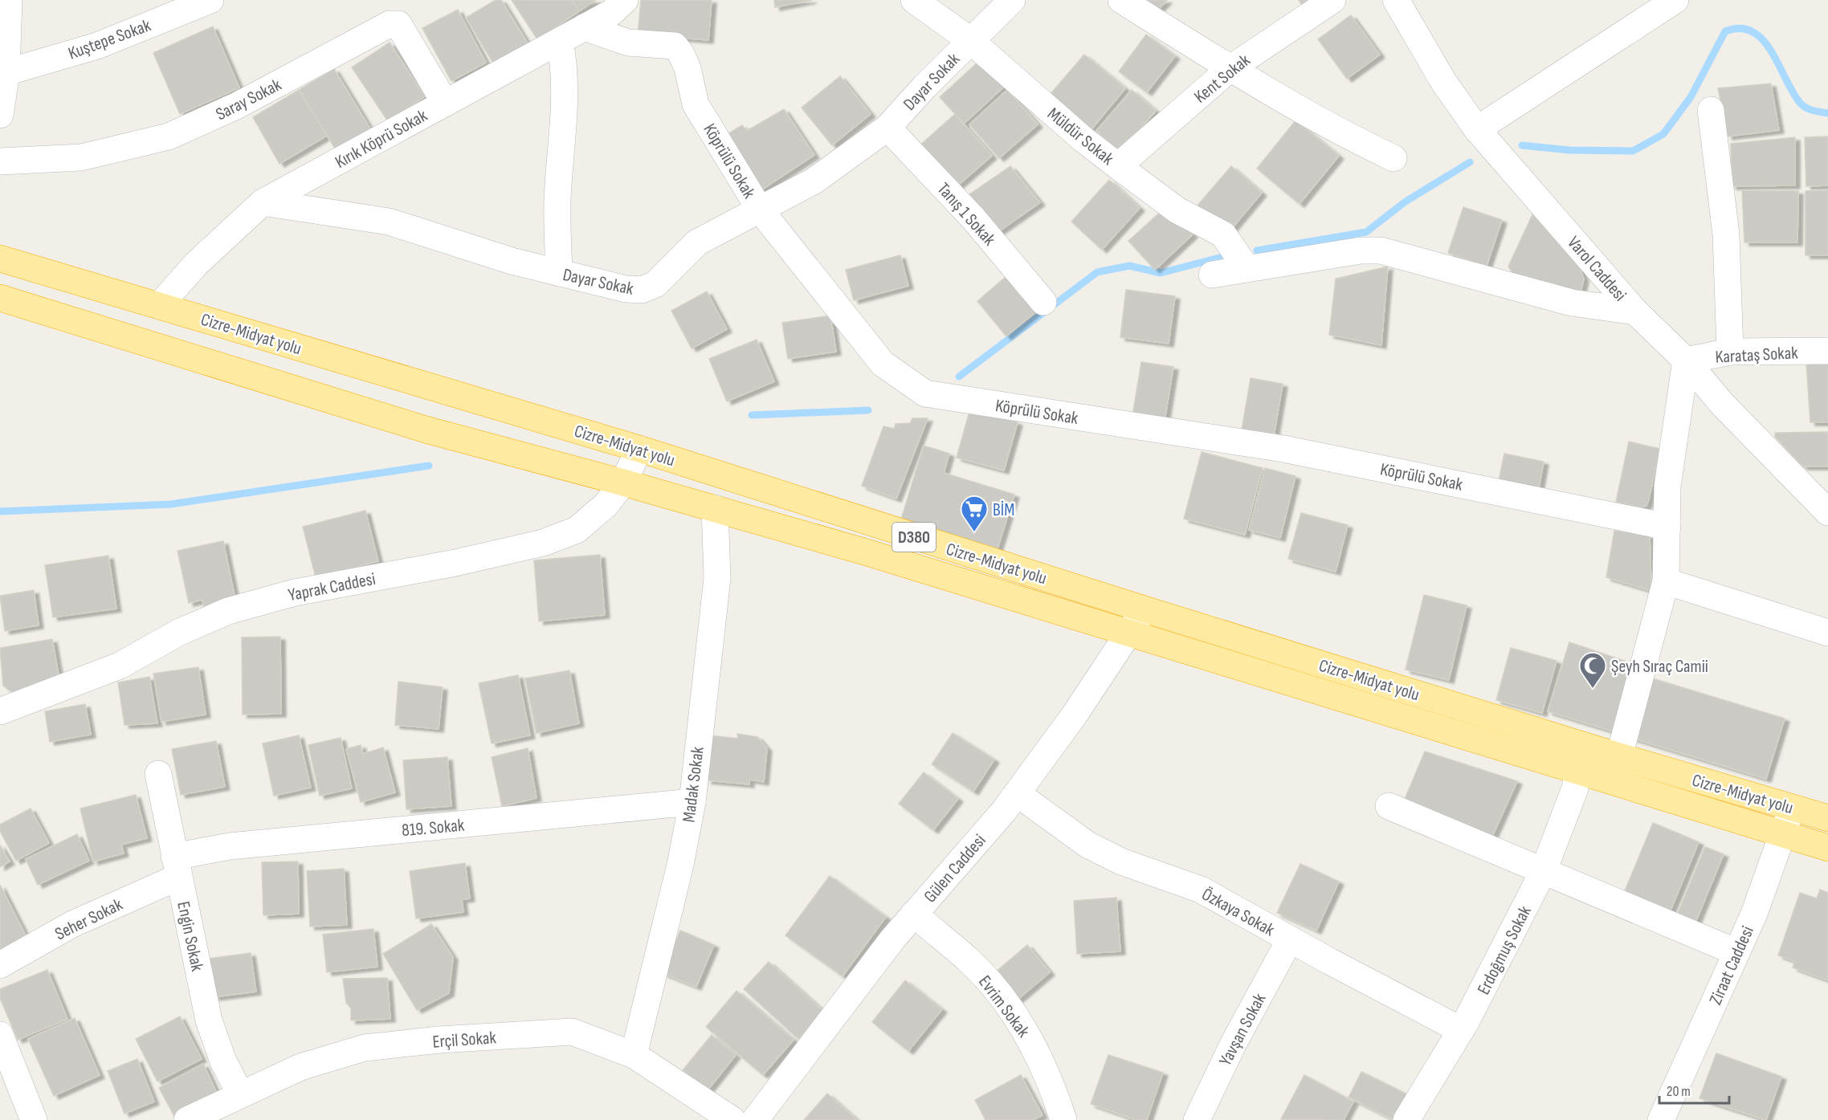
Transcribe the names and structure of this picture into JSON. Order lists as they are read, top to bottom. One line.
{"streets":{"highway":["Cizre-Midyat yolu","D380"],"street":["Kuştepe Sokak","Kent Sokak","Dayar Sokak","Saray Sokak","Müldür Sokak","Kırık Köprü Sokak","Köprülü Sokak","Tanış 1 Sokak","Varol Caddesi","Karataş Sokak","Yaprak Caddesi","Madak Sokak","819. Sokak","Gülen Caddesi","Özkaya Sokak","Seher Sokak","Engin Sokak","Erdoğmuş Sokak","Ziraat Caddesi","Evrim Sokak","Yavşan Sokak","Erçil Sokak"]},"crossings":[["Kent Sokak","Müldür Sokak"],["Dayar Sokak","Müldür Sokak"],["Dayar Sokak","Kırık Köprü Sokak"],["Dayar Sokak","Köprülü Sokak"],["Dayar Sokak","Tanış 1 Sokak"],["Saray Sokak","Kırık Köprü Sokak"],["Kırık Köprü Sokak","Köprülü Sokak"],["Kırık Köprü Sokak","Cizre-Midyat yolu"],["Varol Caddesi","Karataş Sokak"],["Cizre-Midyat yolu","Yaprak Caddesi"],["Cizre-Midyat yolu","Madak Sokak"],["Cizre-Midyat yolu","Gülen Caddesi"],["Cizre-Midyat yolu","Erdoğmuş Sokak"],["Cizre-Midyat yolu","Ziraat Caddesi"],["Madak Sokak","819. Sokak"],["Madak Sokak","Erçil Sokak"],["819. Sokak","Seher Sokak"],["819. Sokak","Engin Sokak"],["Gülen Caddesi","Özkaya Sokak"],["Gülen Caddesi","Evrim Sokak"],["Özkaya Sokak","Erdoğmuş Sokak"],["Özkaya Sokak","Yavşan Sokak"],["Seher Sokak","Engin Sokak"],["Engin Sokak","Erçil Sokak"]],"places":{"supermarket":["BİM"],"mosque":["Şeyh Sıraç Camii"]},"scale_bar":"20 m"}
